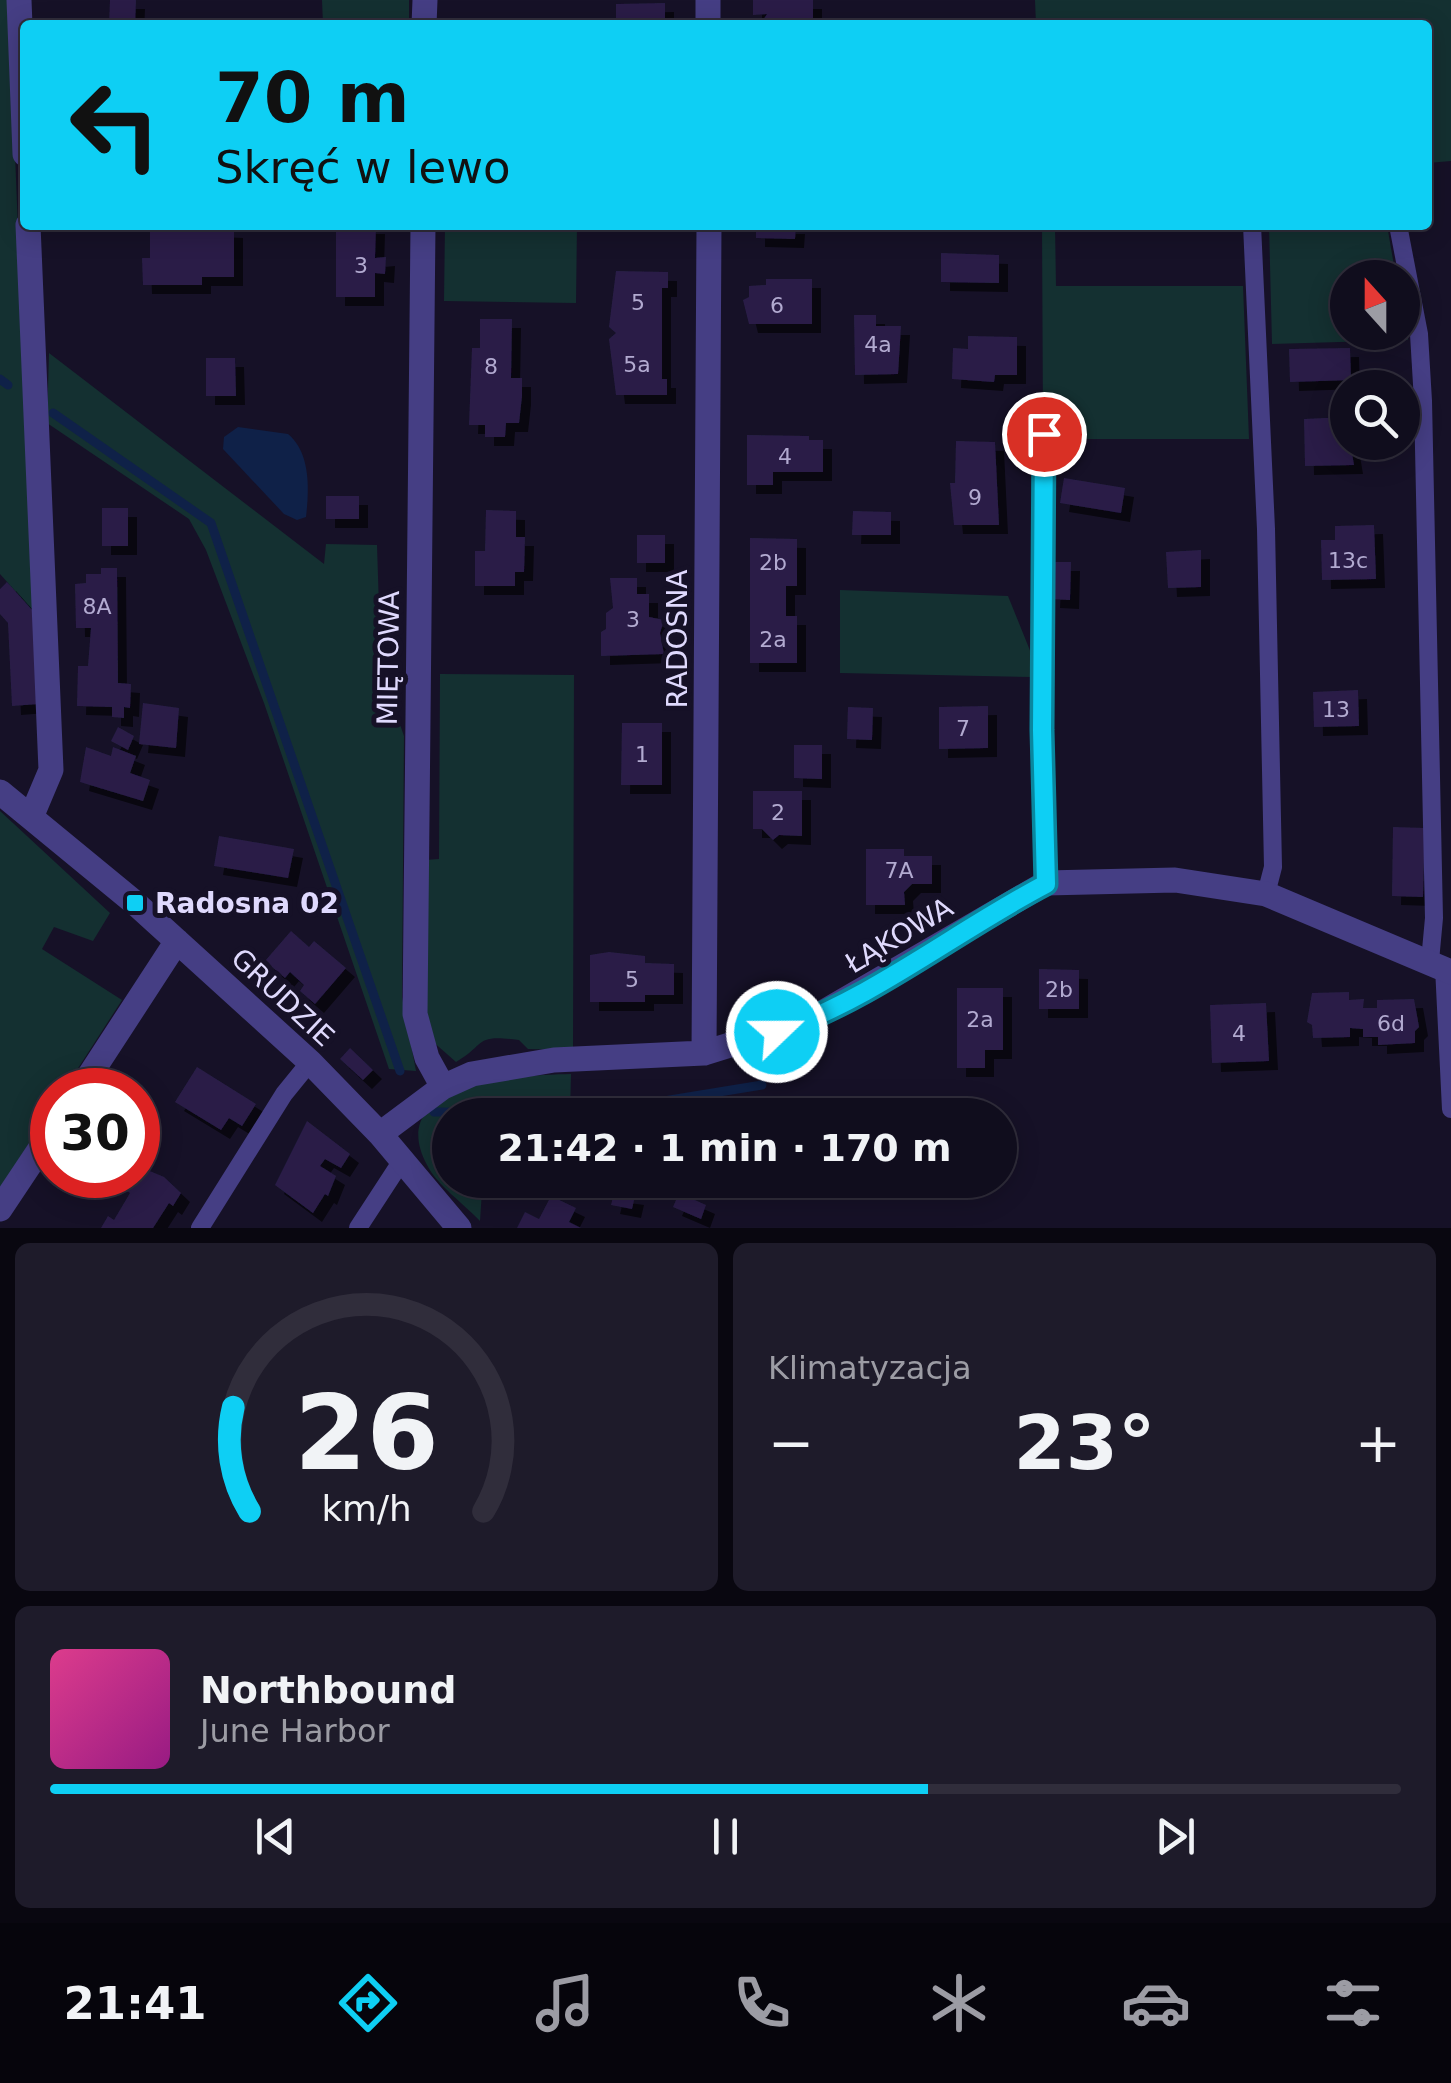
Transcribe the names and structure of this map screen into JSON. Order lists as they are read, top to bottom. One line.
{"streets":{"street":["RADOSNA","MIĘTOWA","ŁĄKOWA","GRUDZIE"]},"crossings":[["RADOSNA","ŁĄKOWA"],["MIĘTOWA","ŁĄKOWA"],["ŁĄKOWA","GRUDZIE"]],"places":{"transit":["Radosna 02"]},"house_numbers":["3","5","6","4a","5a","8","4","9","13c","2b","8A","3","2a","13","7","1","2","7A","5","2b","2a","6d","4"],"north":"top","page":{"turn":["70 m","Skręć w lewo"],"limit":"30","trip":"21:42 · 1 min · 170 m","tile":"Klimatyzacja","heat":["−","23°","+"],"song":["Northbound","June Harbor"],"tabs":"21:41","gauge":["26","km/h"]}}
